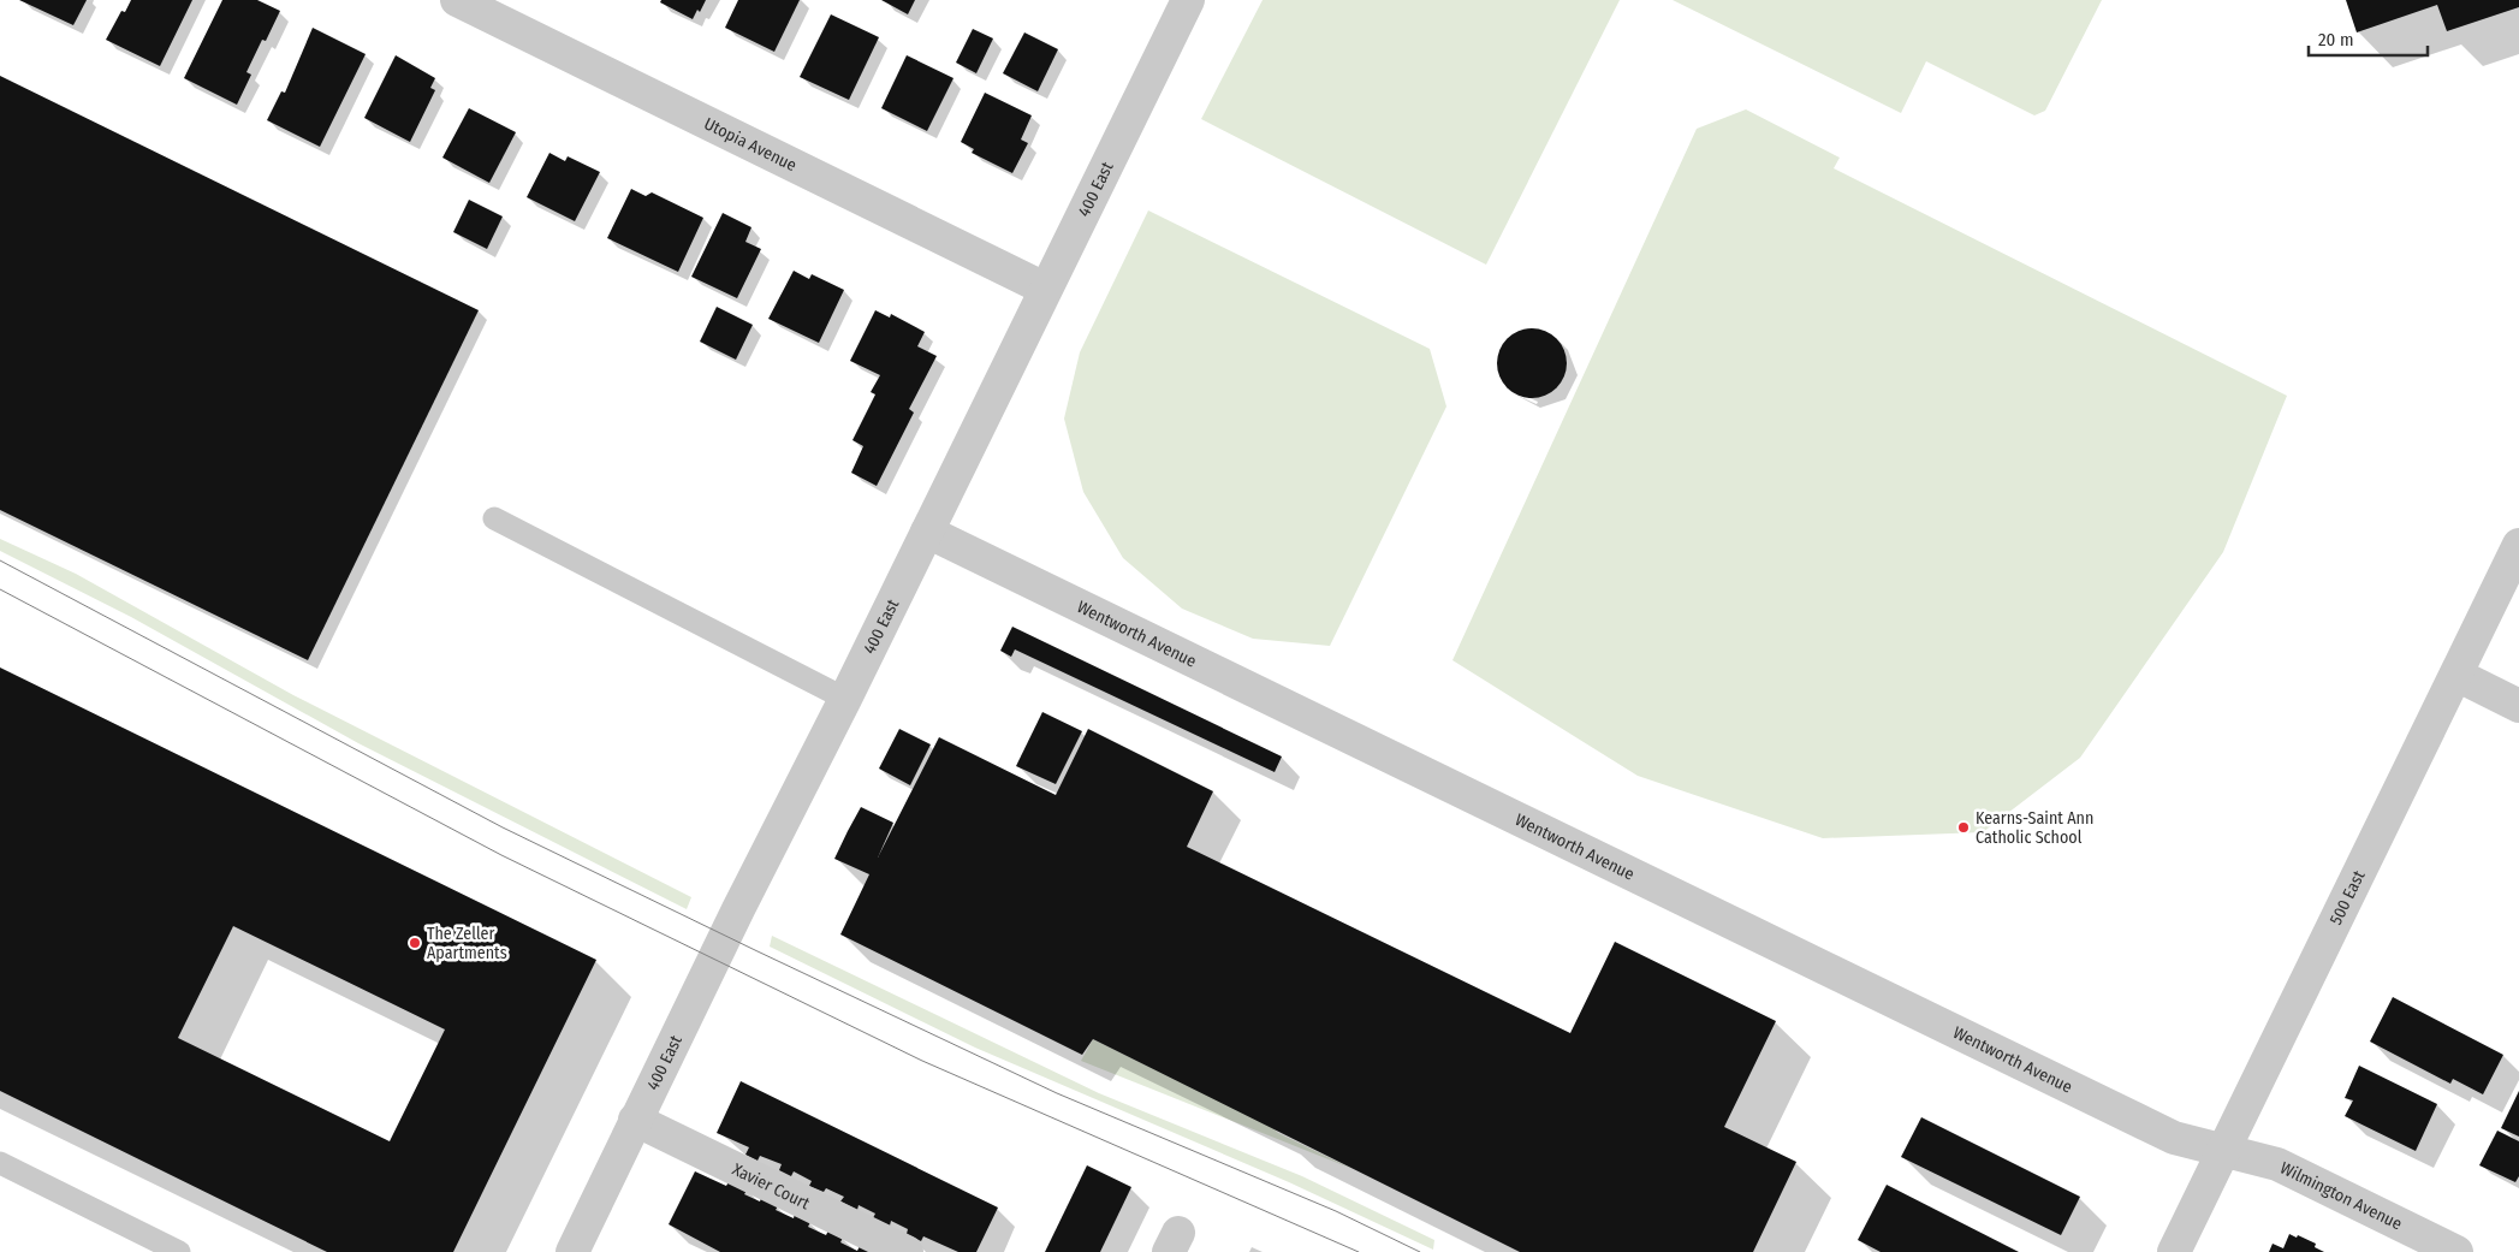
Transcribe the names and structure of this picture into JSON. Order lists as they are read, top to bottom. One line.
{"streets":{"street":["Utopia Avenue","400 East","Wentworth Avenue","500 East","Xavier Court","Wilmington Avenue"]},"crossings":[["Utopia Avenue","400 East"],["400 East","Wentworth Avenue"],["400 East","Xavier Court"],["Wentworth Avenue","500 East"],["Wentworth Avenue","Wilmington Avenue"],["500 East","Wilmington Avenue"]],"places":["Kearns-Saint Ann Catholic School","The Zeller Apartments"],"scale_bar":"20 m"}
